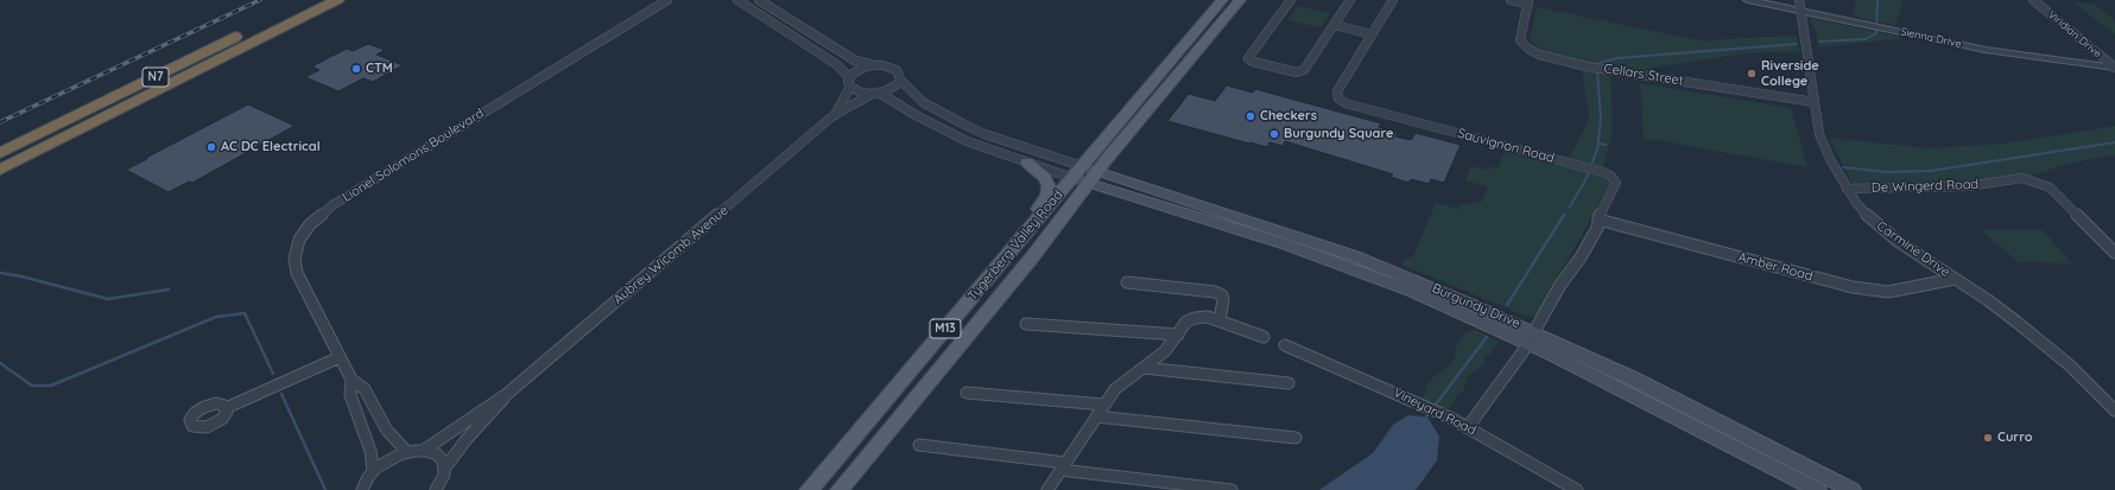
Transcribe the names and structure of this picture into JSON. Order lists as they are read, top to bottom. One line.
{"streets":{"highway":["N7"],"main road":["Tygerberg Valley Road","Burgundy Drive","M13"],"street":["Viridian Drive","Sienna Drive","Cellars Street","Sauvignon Road","Lionel Solomons Boulevard","De Wingerd Road","Carmine Drive","Aubrey Wicomb Avenue","Amber Road","Vineyard Road"]},"crossings":[["Viridian Drive","Sienna Drive"],["Sienna Drive","Carmine Drive"],["Cellars Street","Carmine Drive"],["Sauvignon Road","Amber Road"],["Sauvignon Road","Burgundy Drive"],["Sauvignon Road","Vineyard Road"],["De Wingerd Road","Carmine Drive"],["Tygerberg Valley Road","Burgundy Drive"],["Carmine Drive","Amber Road"]],"places":["CTM","Riverside College","Checkers","Burgundy Square","AC DC Electrical","Curro"]}
